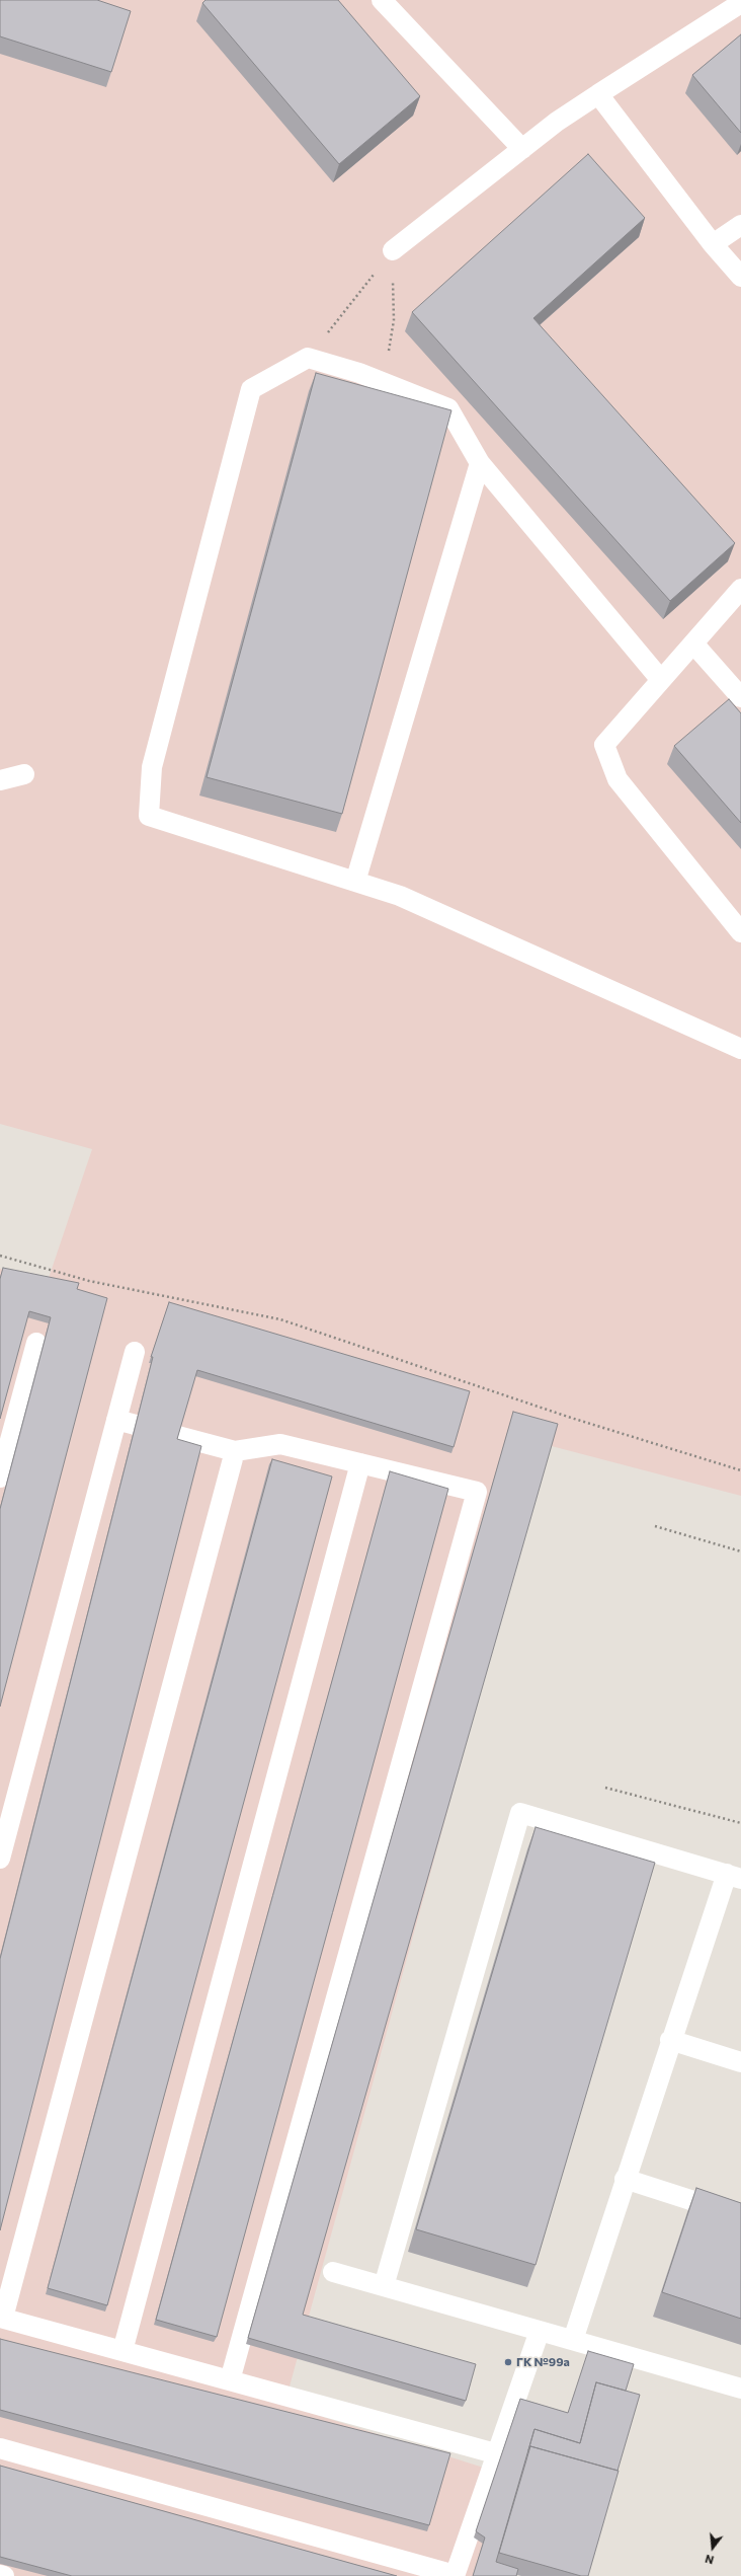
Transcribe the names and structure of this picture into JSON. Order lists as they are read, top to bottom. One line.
{"places":["ГК №99а"],"north":"bottom"}
